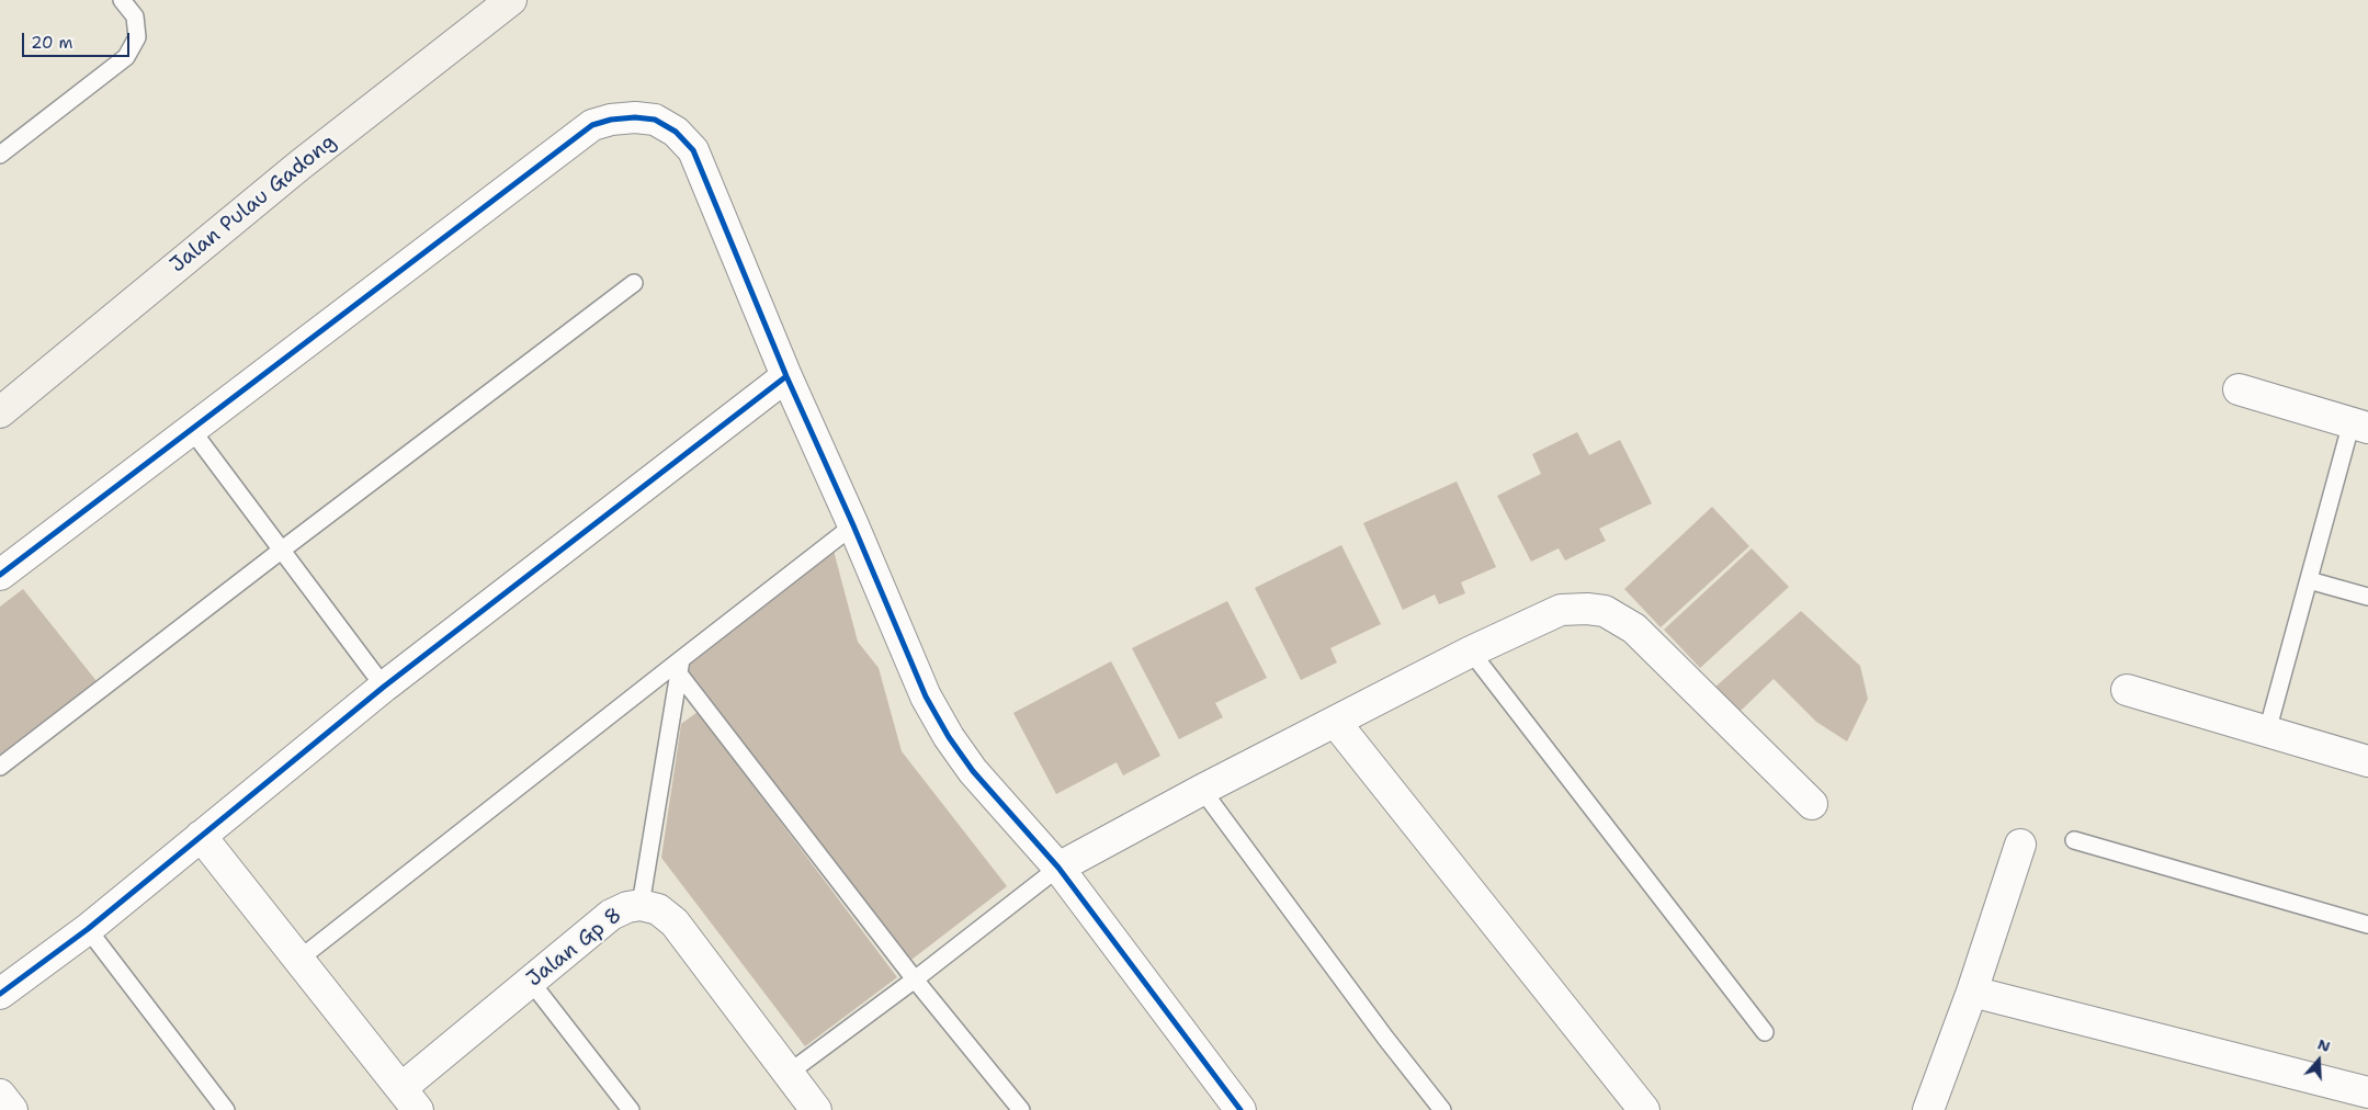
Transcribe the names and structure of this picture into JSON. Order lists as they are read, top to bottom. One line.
{"streets":{"main road":["Jalan Pulau Gadong"],"street":["Jalan Gp 8"]},"scale_bar":"20 m","north":"top"}
